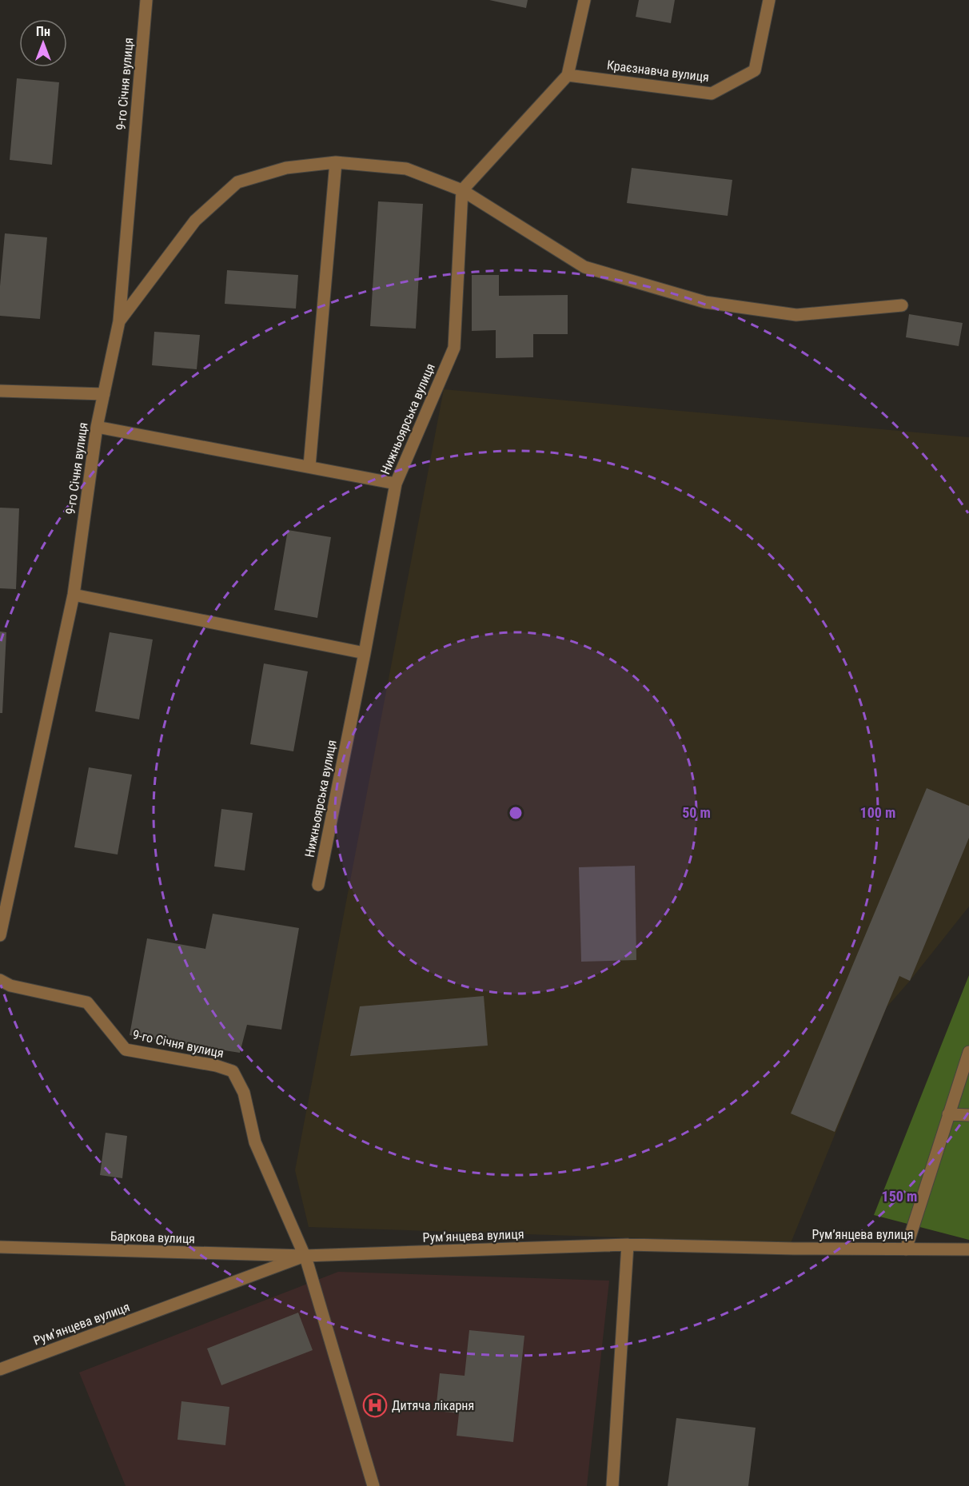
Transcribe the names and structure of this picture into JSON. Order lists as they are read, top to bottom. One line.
{"streets":{"street":["Краєзнавча вулиця","9-го Січня вулиця","Нижньоярська вулиця","Рум’янцева вулиця","Баркова вулиця"]},"crossings":[["9-го Січня вулиця","Рум’янцева вулиця"],["9-го Січня вулиця","Баркова вулиця"],["Рум’янцева вулиця","Баркова вулиця"]],"places":{"hospital":["Дитяча лікарня"]},"north":"top","rings":["50 m","100 m","150 m"]}
